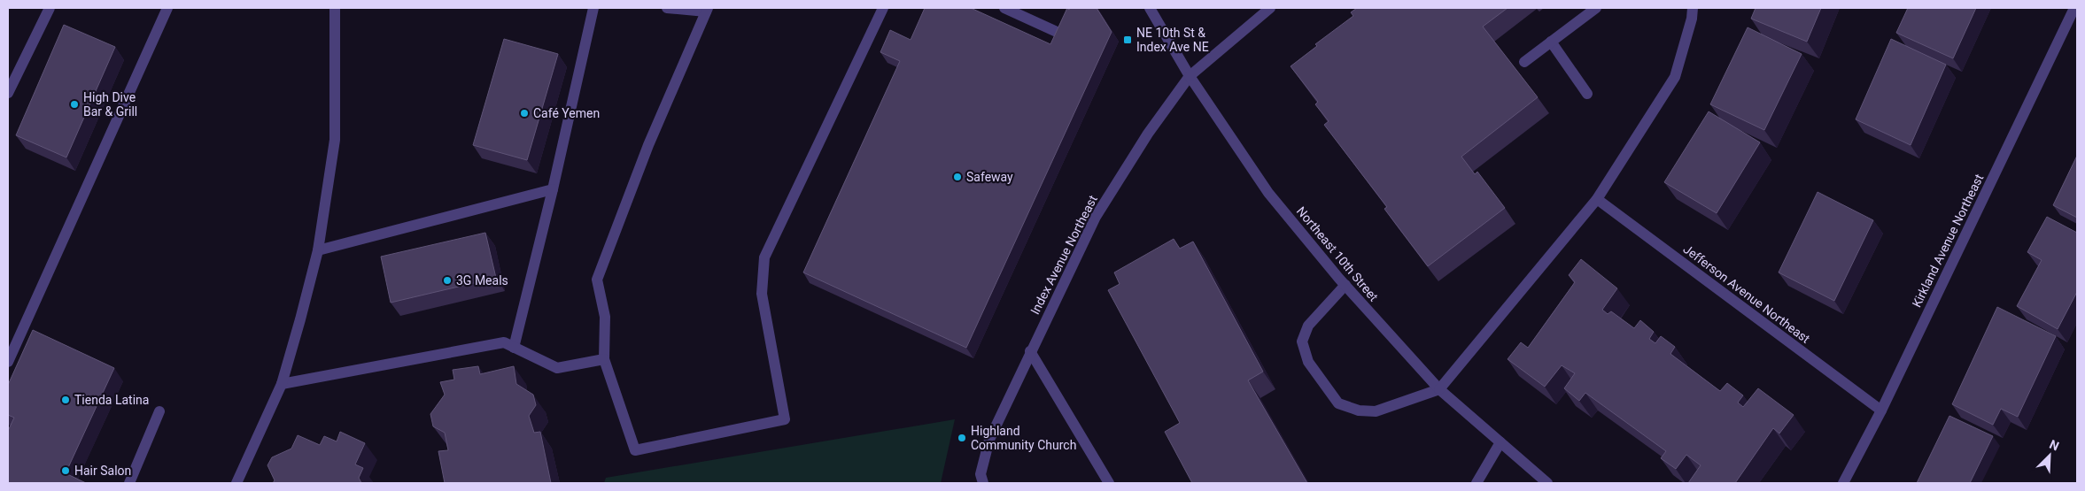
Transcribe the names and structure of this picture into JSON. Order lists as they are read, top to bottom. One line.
{"streets":{"street":["Kirkland Avenue Northeast","Northeast 10th Street","Index Avenue Northeast","Jefferson Avenue Northeast"]},"crossings":[["Kirkland Avenue Northeast","Jefferson Avenue Northeast"],["Northeast 10th Street","Index Avenue Northeast"]],"places":{"transit":["NE 10th St & Index Ave NE"],"other":["High Dive Bar & Grill","Café Yemen","Safeway","3G Meals","Tienda Latina","Highland Community Church","Hair Salon"]},"north":"top right"}
